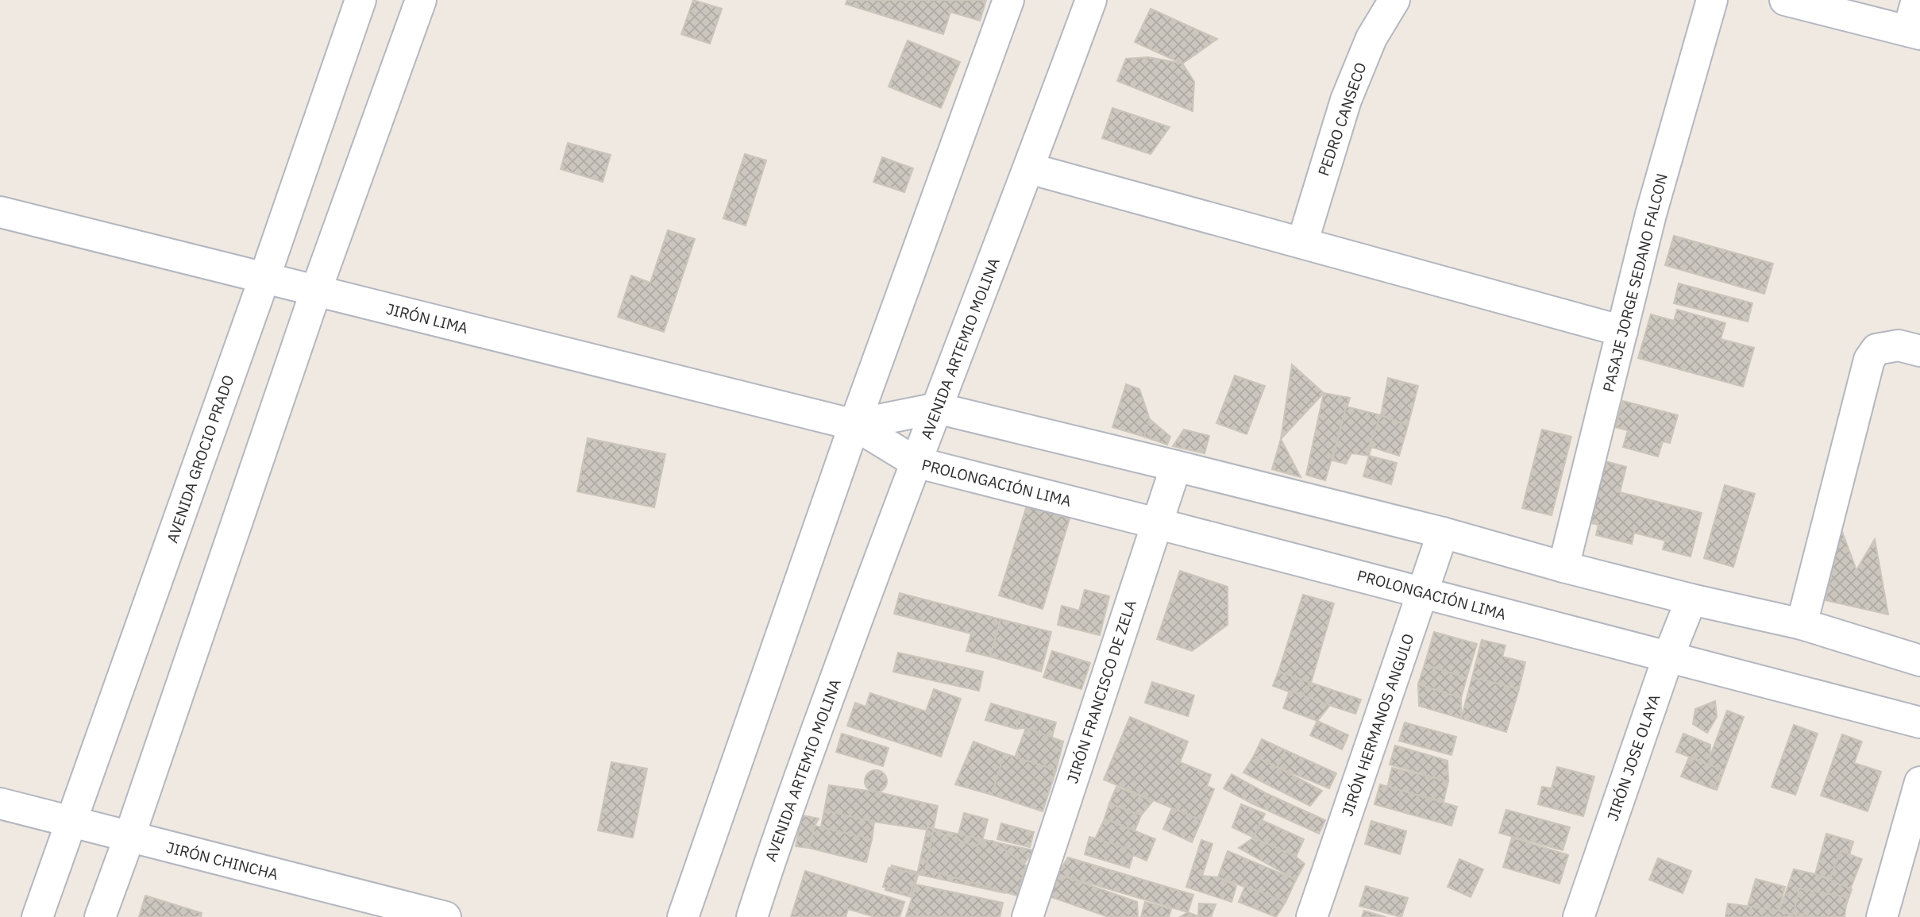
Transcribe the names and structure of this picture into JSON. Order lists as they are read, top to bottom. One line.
{"streets":{"street":["PEDRO CANSECO","PASAJE JORGE SEDANO FALCON","JIRÓN LIMA","AVENIDA ARTEMIO MOLINA","AVENIDA GROCIO PRADO","PROLONGACIÓN LIMA","JIRÓN FRANCISCO DE ZELA","JIRÓN HERMANOS ANGULO","JIRÓN JOSE OLAYA","JIRÓN CHINCHA"]},"crossings":[["JIRÓN LIMA","AVENIDA GROCIO PRADO"],["JIRÓN LIMA","PROLONGACIÓN LIMA"],["AVENIDA ARTEMIO MOLINA","PROLONGACIÓN LIMA"],["AVENIDA GROCIO PRADO","JIRÓN CHINCHA"],["PROLONGACIÓN LIMA","JIRÓN FRANCISCO DE ZELA"],["PROLONGACIÓN LIMA","JIRÓN HERMANOS ANGULO"],["PROLONGACIÓN LIMA","JIRÓN JOSE OLAYA"]]}
